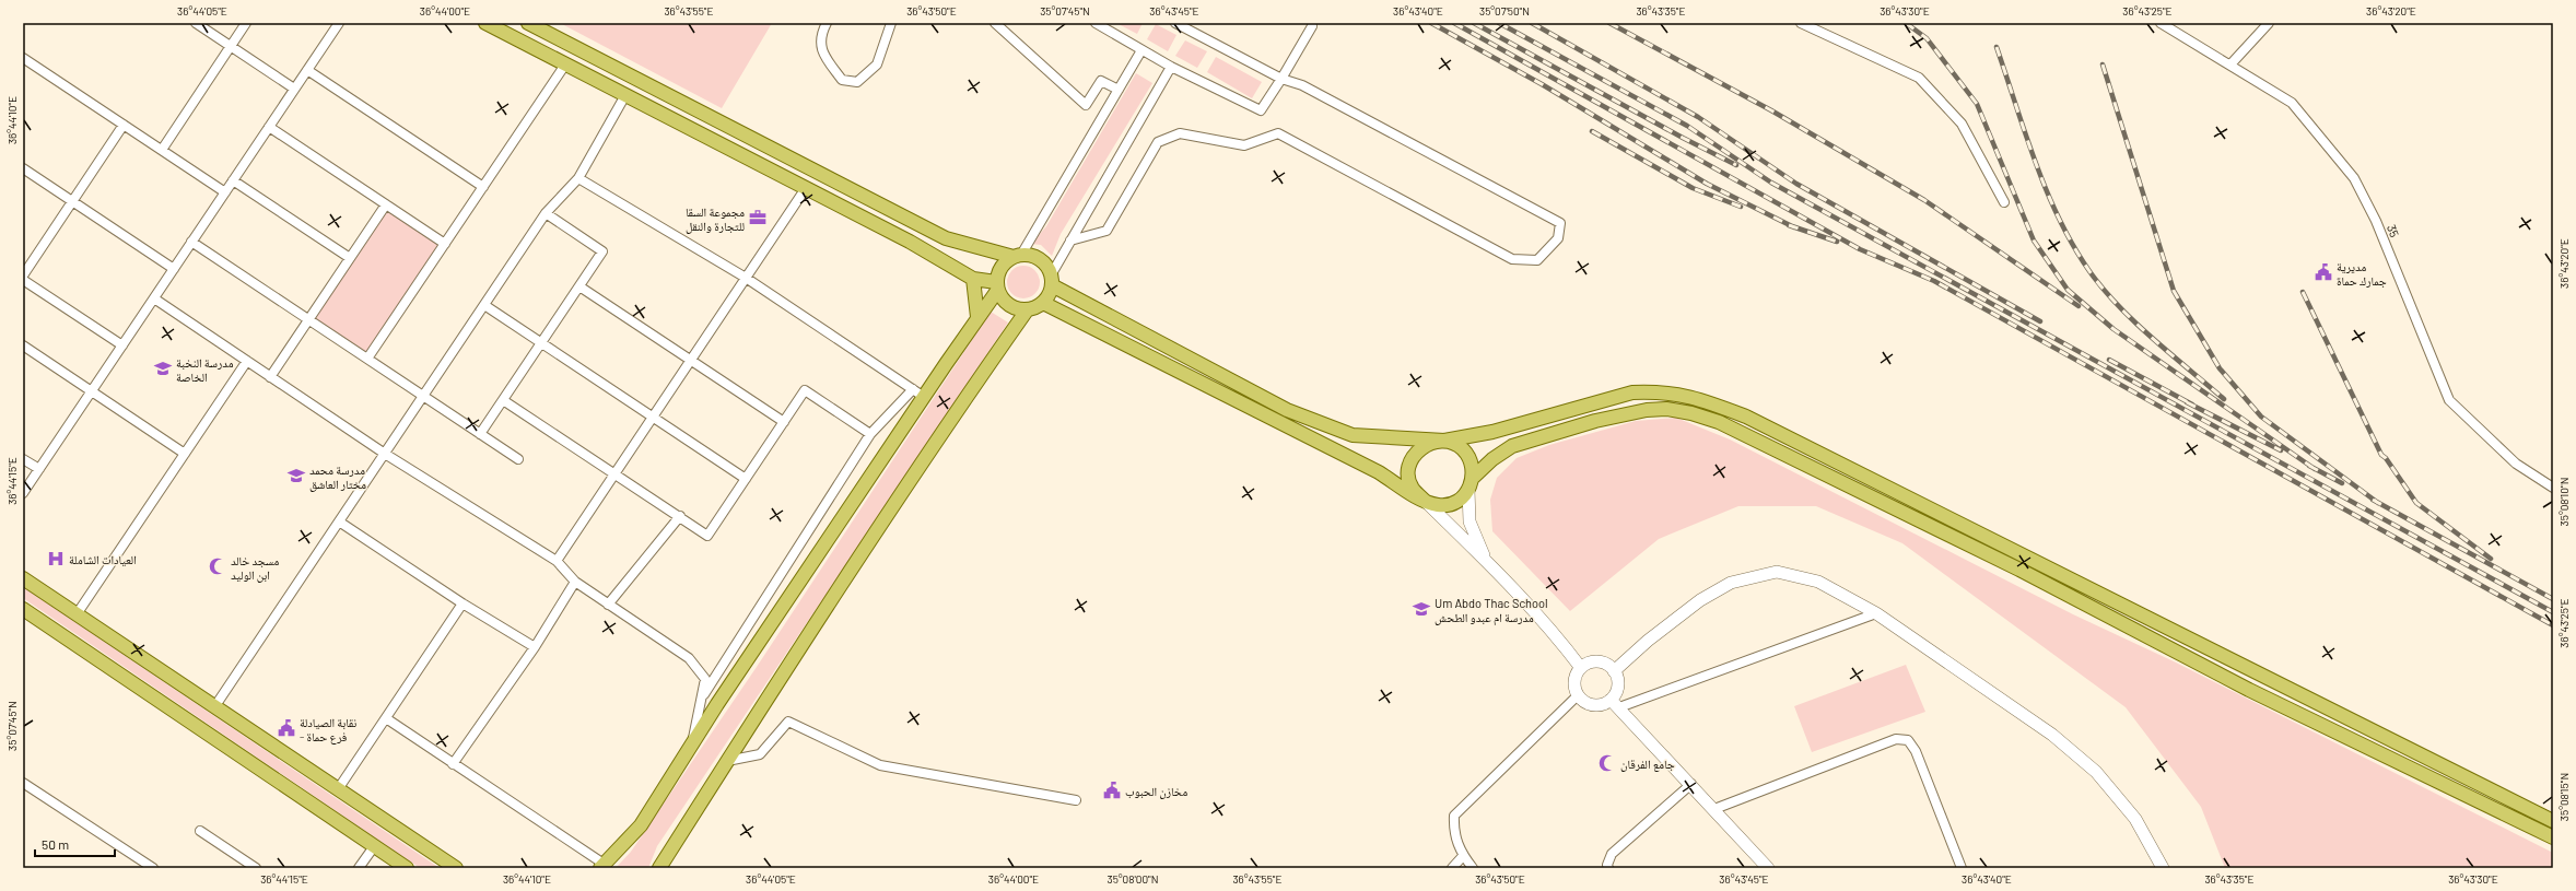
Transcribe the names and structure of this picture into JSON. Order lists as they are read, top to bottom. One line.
{"streets":{"street":["35"]},"places":{"office":["مجموعة السقا للتجارة والنقل"],"public building":["مديرية جمارك حماة","نقابة الصيادلة - فرع حماة","مخازن الحبوب"],"school or university":["مدرسة النخبة الخاصة","مدرسة محمد مختار العاشق","Um Abdo Thac School مدرسة ام عبدو الطحش"],"hospital":["العيادات الشاملة"],"mosque":["مسجد خالد ابن الوليد","جامع الفرقان"]},"scale_bar":"50 m","coordinates":["36°44'05\"E","36°44'00\"E","36°43'55\"E","36°43'50\"E","35°07'45\"N","36°43'45\"E","36°43'40\"E","35°07'50\"N","36°43'35\"E","36°43'30\"E","36°43'25\"E","36°43'20\"E","36°44'10\"E","36°44'15\"E","35°08'10\"N","35°08'15\"N","35°08'00\"N"]}
